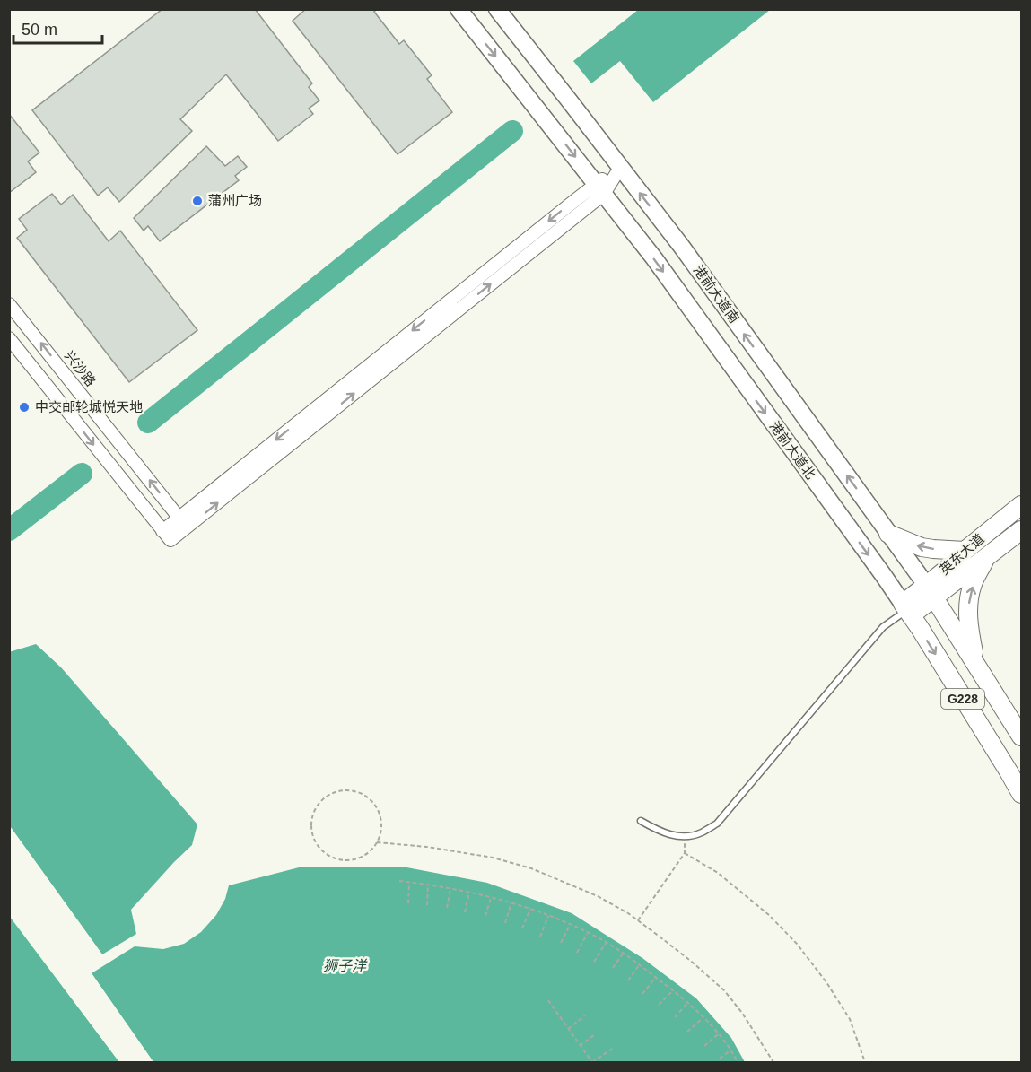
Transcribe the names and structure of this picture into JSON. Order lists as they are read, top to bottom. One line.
{"streets":{"highway":["港前大道北","英东大道","G228"],"main road":["港前大道南"],"street":["兴沙路"]},"crossings":[["港前大道南","英东大道"],["港前大道南","G228"],["港前大道北","英东大道"],["英东大道","G228"]],"one_way":["港前大道南","港前大道北"],"water":["狮子洋"],"places":["蒲州广场","中交邮轮城悦天地"],"scale_bar":"50 m"}
